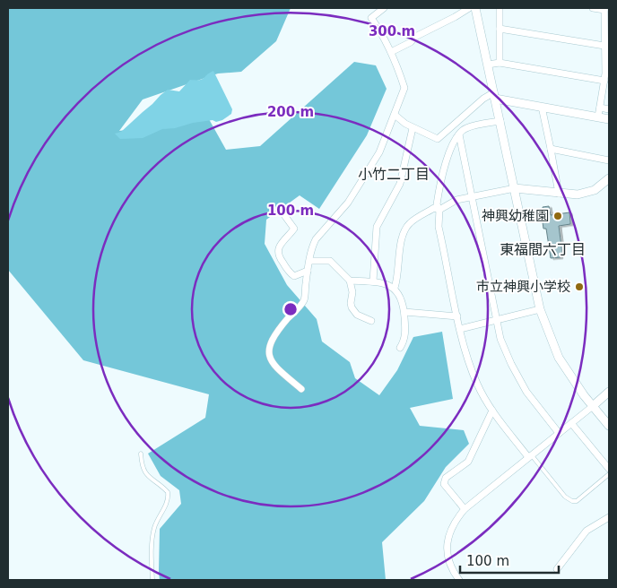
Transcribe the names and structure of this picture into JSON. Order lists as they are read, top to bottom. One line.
{"districts":["小竹二丁目","東福間六丁目"],"places":["神興幼稚園","市立神興小学校"],"scale_bar":"100 m","rings":["300 m","200 m","100 m"]}
